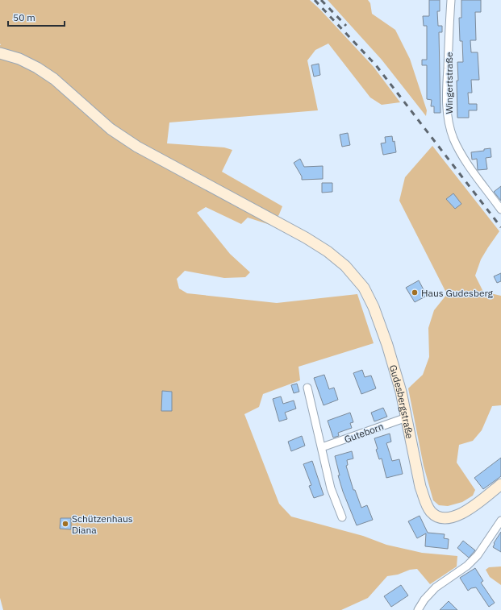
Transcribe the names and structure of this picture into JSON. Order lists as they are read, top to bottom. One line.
{"streets":{"main road":["Gudesbergstraße"],"street":["Wingertstraße","Guteborn"]},"crossings":[["Gudesbergstraße","Guteborn"]],"places":["Haus Gudesberg","Schützenhaus Diana"],"scale_bar":"50 m"}
